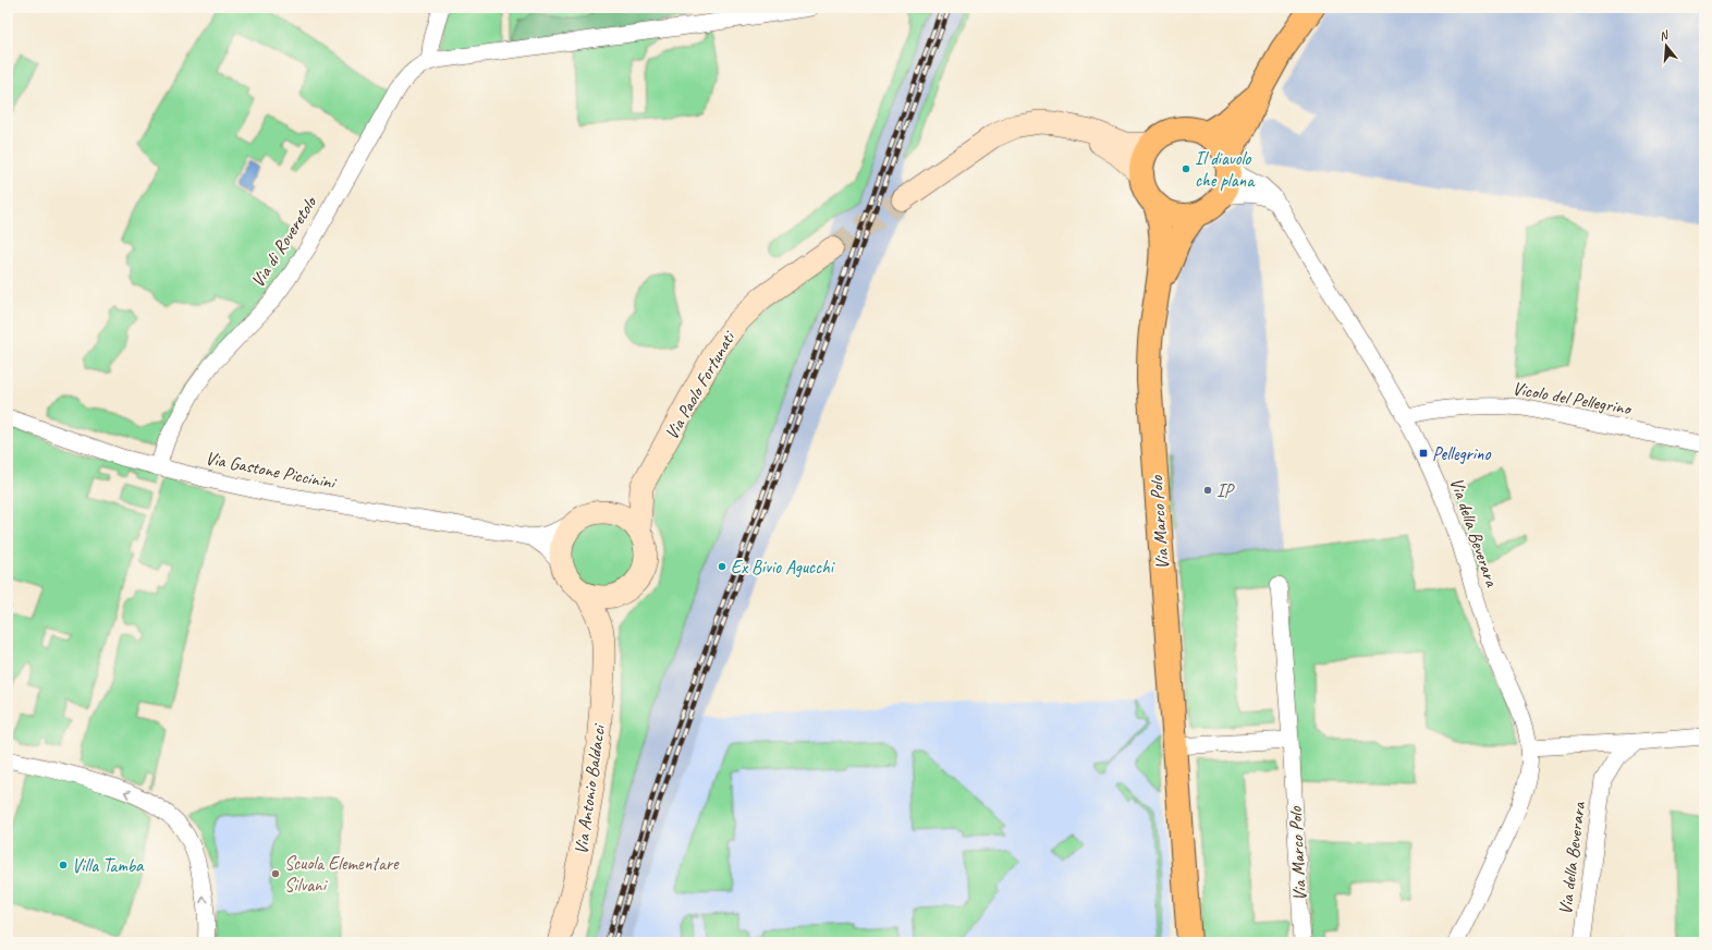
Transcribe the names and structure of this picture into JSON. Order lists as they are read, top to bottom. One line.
{"streets":{"main road":["Via Marco Polo"],"street":["Via di Roveretolo","Via Paolo Fortunati","Vicolo del Pellegrino","Via Gastone Piccinini","Via della Beverara","Via Antonio Baldacci"]},"crossings":[["Via di Roveretolo","Via Gastone Piccinini"],["Via Paolo Fortunati","Via Gastone Piccinini"],["Via Paolo Fortunati","Via Antonio Baldacci"],["Vicolo del Pellegrino","Via della Beverara"],["Via Gastone Piccinini","Via Antonio Baldacci"],["Via Marco Polo","Via della Beverara"]],"places":{"other":["Il diavolo che plana","IP","Ex Bivio Agucchi","Villa Tamba","Scuola Elementare Silvani"],"transit":["Pellegrino"]},"north":"top"}
